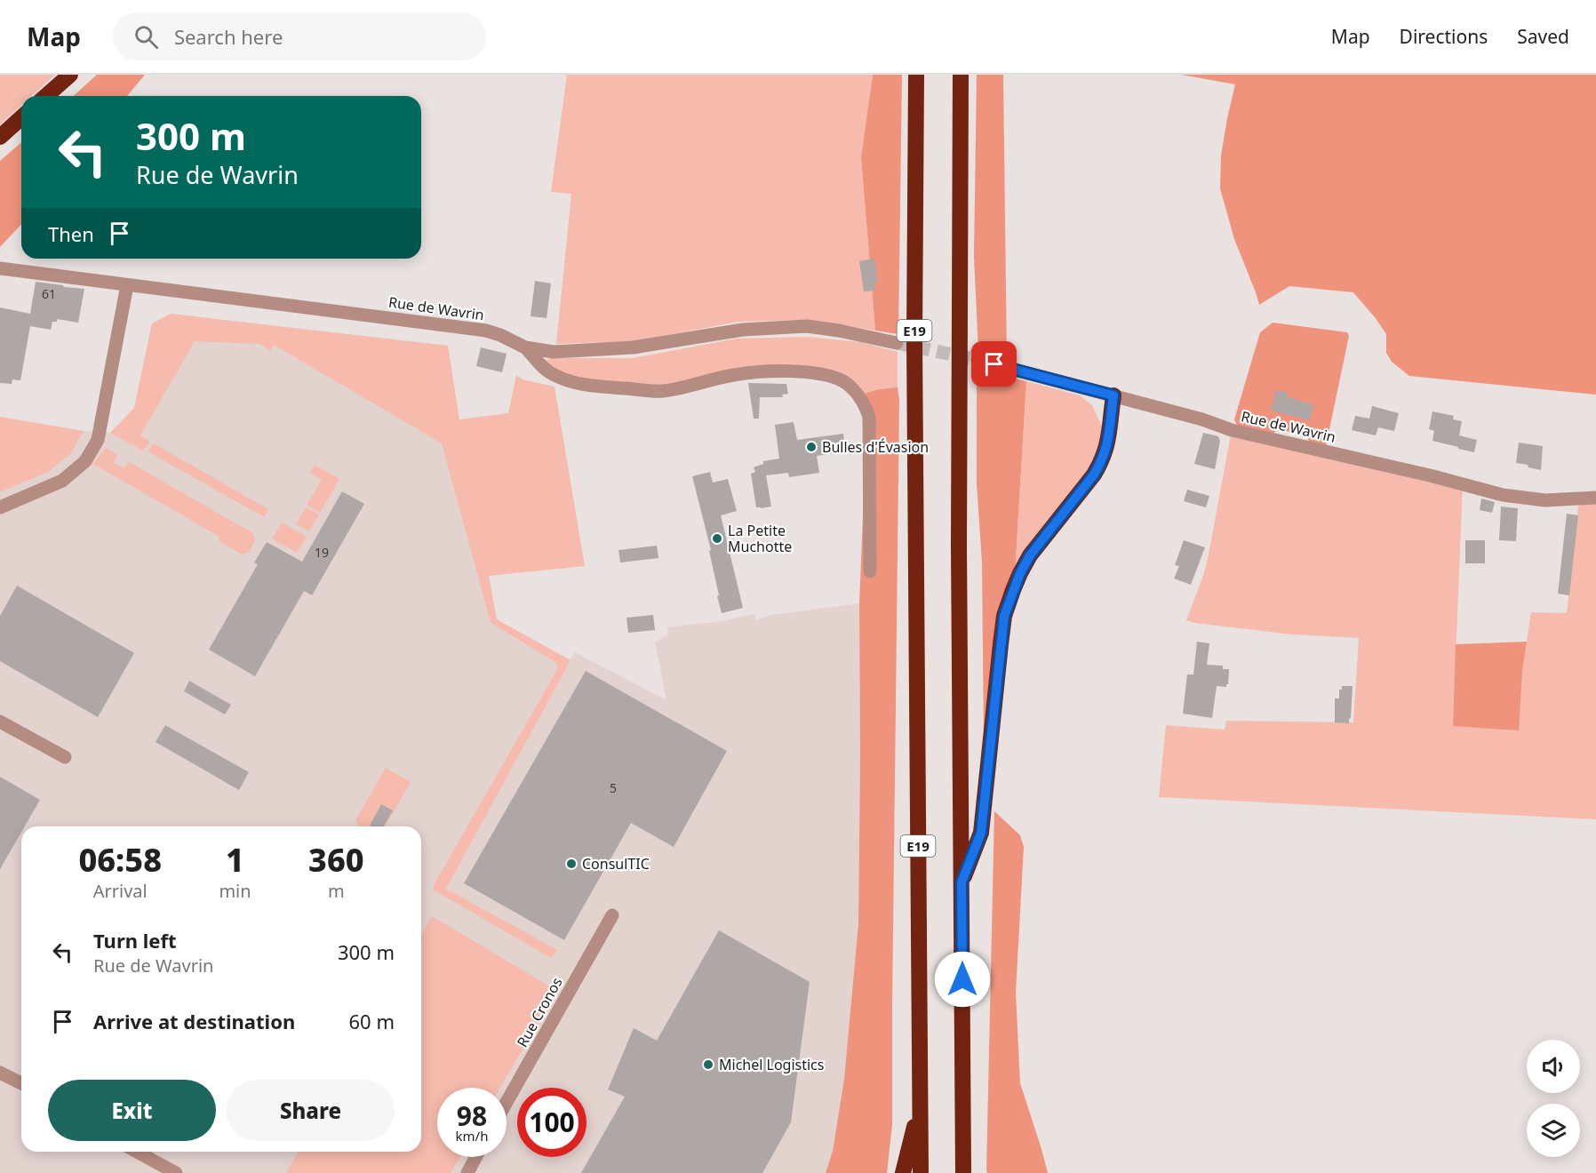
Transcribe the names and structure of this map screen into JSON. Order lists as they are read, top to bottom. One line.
{"streets":{"highway":["E19"],"street":["Rue de Wavrin","Rue Cronos"]},"places":["Bulles d'Évasion","La Petite Muchotte","ConsulTIC","Michel Logistics"],"house_numbers":["61","19","5"],"page":{"header":"Map","search":"Search here","nav":["Map","Directions","Saved"],"turn":["300 m","Rue de Wavrin"],"then":"Then","eta":["06:58","Arrival","1","min","360","m"],"list":[{"name":"Turn left","note":"Rue de Wavrin","value":"300 m"},{"name":"Arrive at destination","value":"60 m"}],"buttons":["Exit","Share"],"speed":"98 km/h","limit":"100"}}
